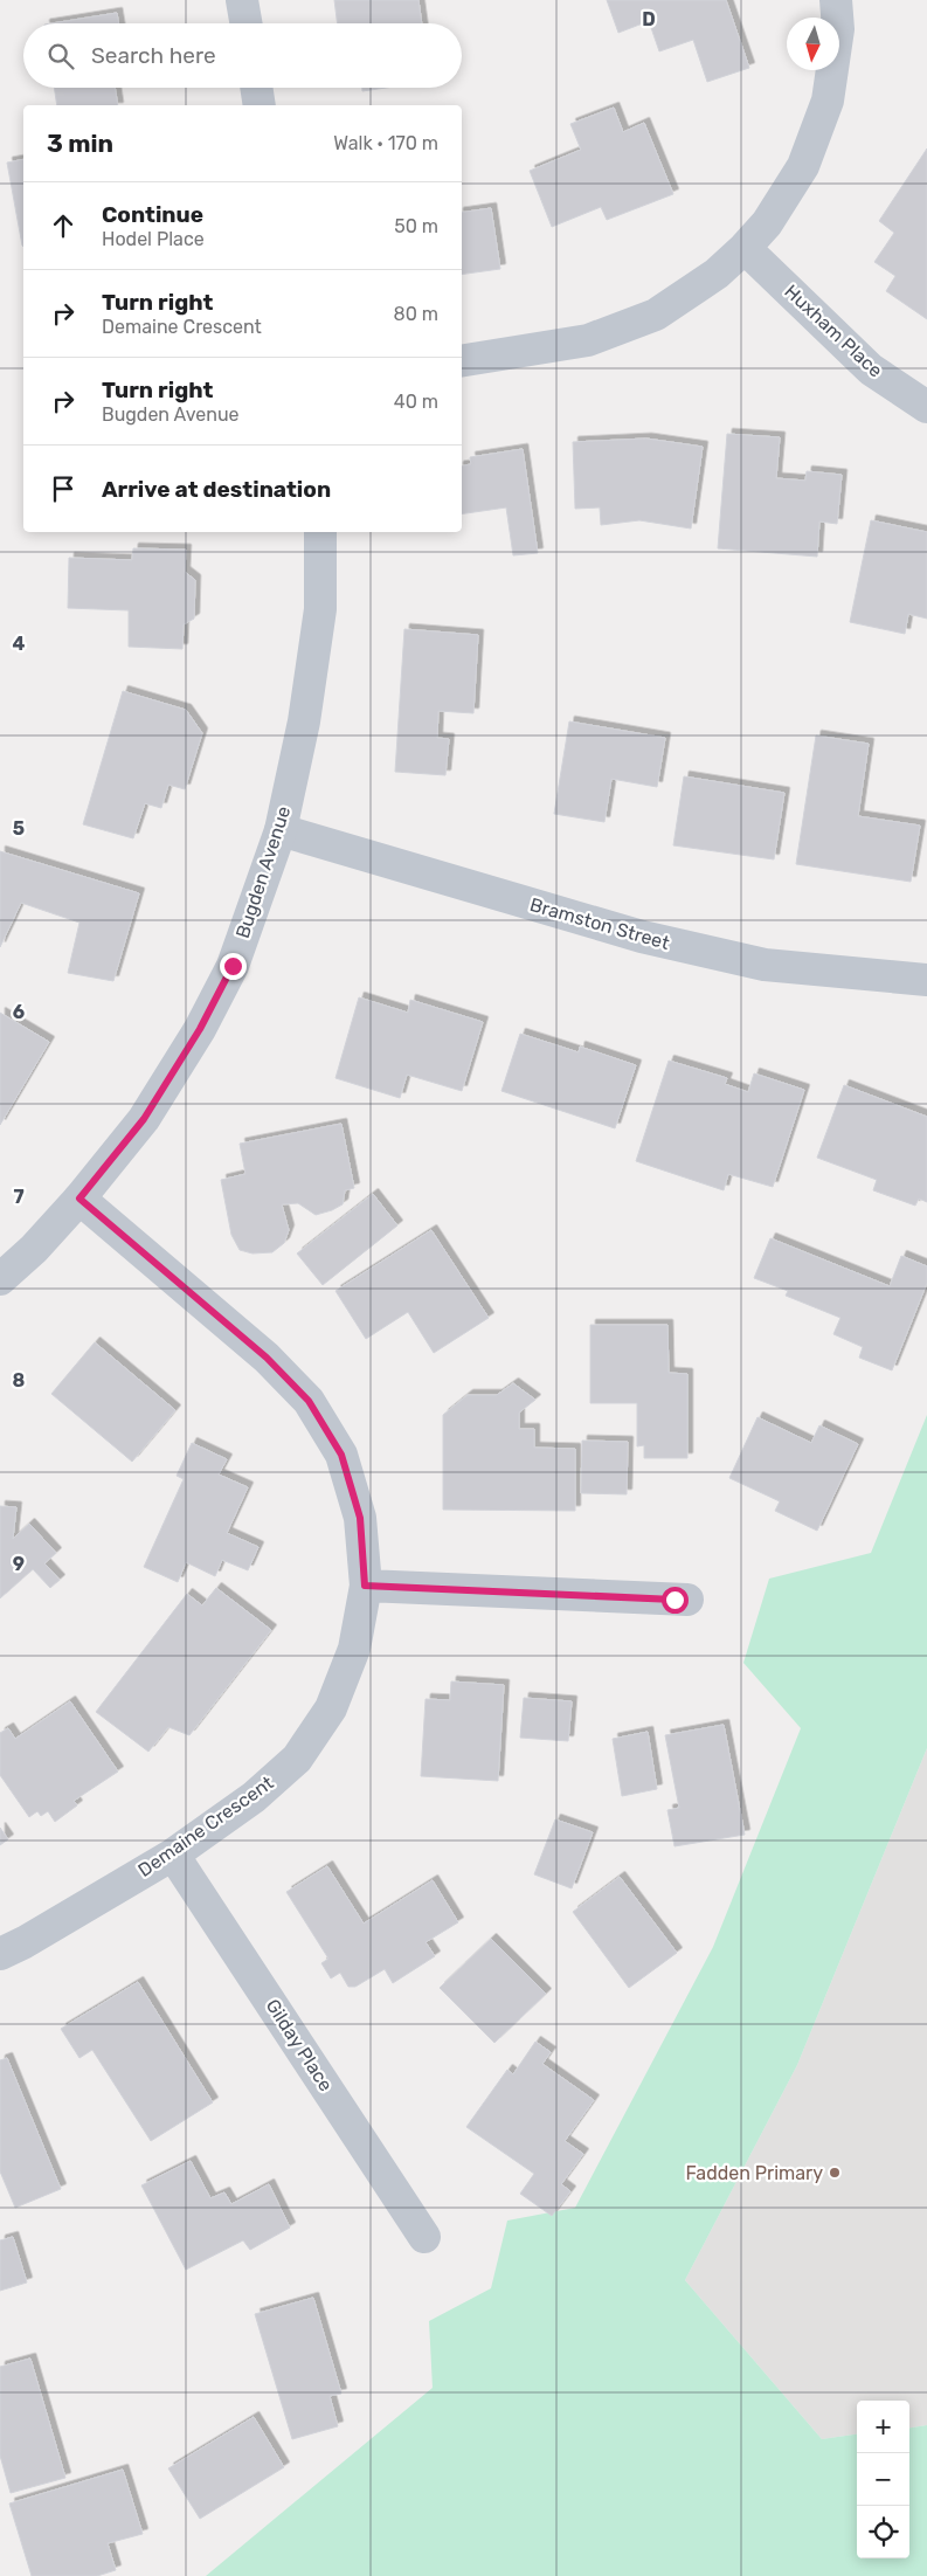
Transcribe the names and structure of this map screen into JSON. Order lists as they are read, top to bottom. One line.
{"streets":{"street":["Huxham Place","Bugden Avenue","Bramston Street","Demaine Crescent","Gilday Place"]},"crossings":[["Bugden Avenue","Bramston Street"],["Bugden Avenue","Demaine Crescent"],["Demaine Crescent","Gilday Place"]],"places":["Fadden Primary"],"north":"bottom","page":{"search":"Search here","heading":["3 min","Walk · 170 m"],"list":[["Continue","Hodel Place","50 m"],["Turn right","Demaine Crescent","80 m"],["Turn right","Bugden Avenue","40 m"],"Arrive at destination"],"map_buttons":["+","−"]},"grid":{"columns":["D"],"rows":["4","5","6","7","8","9"]}}
